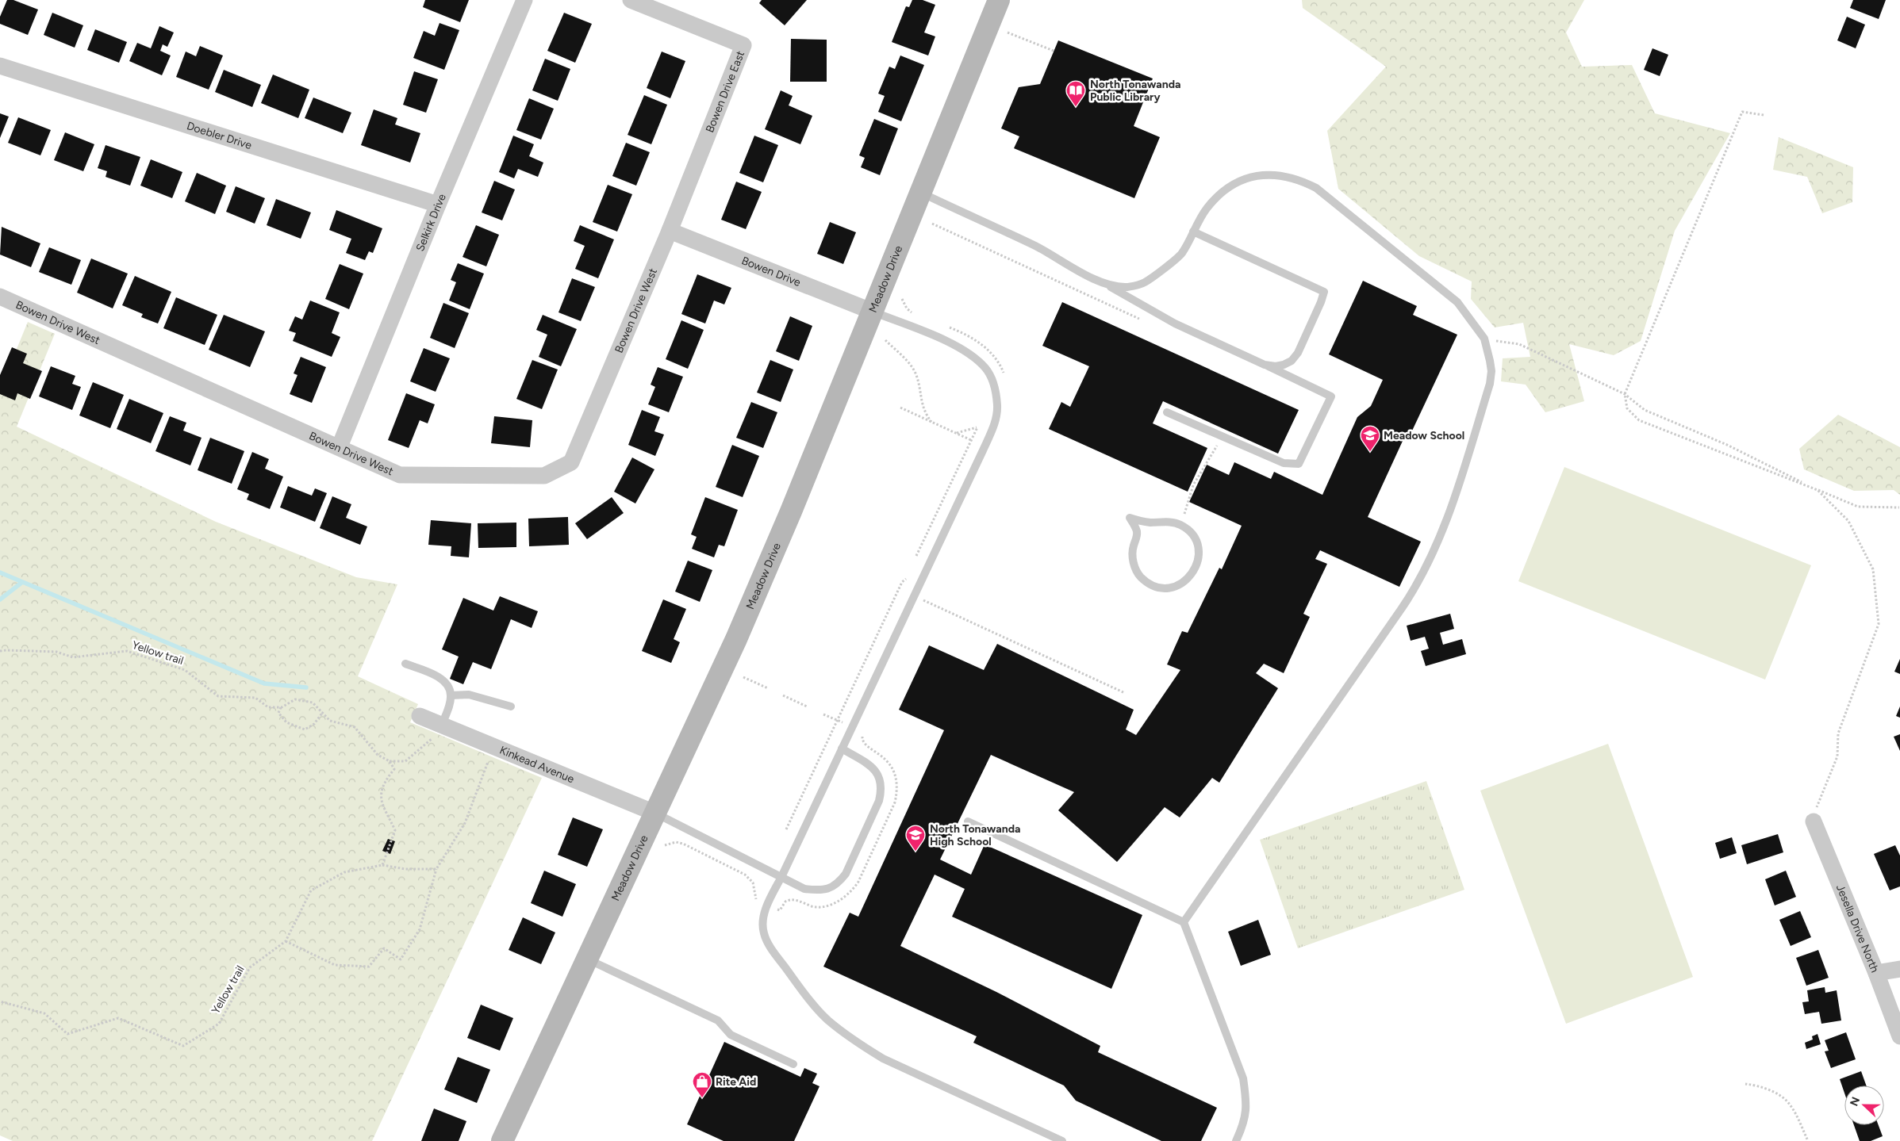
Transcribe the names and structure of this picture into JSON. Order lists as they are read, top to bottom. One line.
{"streets":{"street":["Bowen Drive East","Doebler Drive","Selkirk Drive","Bowen Drive","Meadow Drive","Bowen Drive West","Kinkead Avenue","Jesella Drive North"],"path":["Yellow trail"]},"crossings":[["Bowen Drive East","Bowen Drive"],["Bowen Drive East","Bowen Drive West"],["Doebler Drive","Selkirk Drive"],["Selkirk Drive","Bowen Drive West"],["Bowen Drive","Meadow Drive"],["Bowen Drive","Bowen Drive West"],["Meadow Drive","Kinkead Avenue"]],"places":{"library":["North Tonawanda Public Library"],"school or university":["Meadow School","North Tonawanda High School"],"shop":["Rite Aid"]},"north":"left"}
